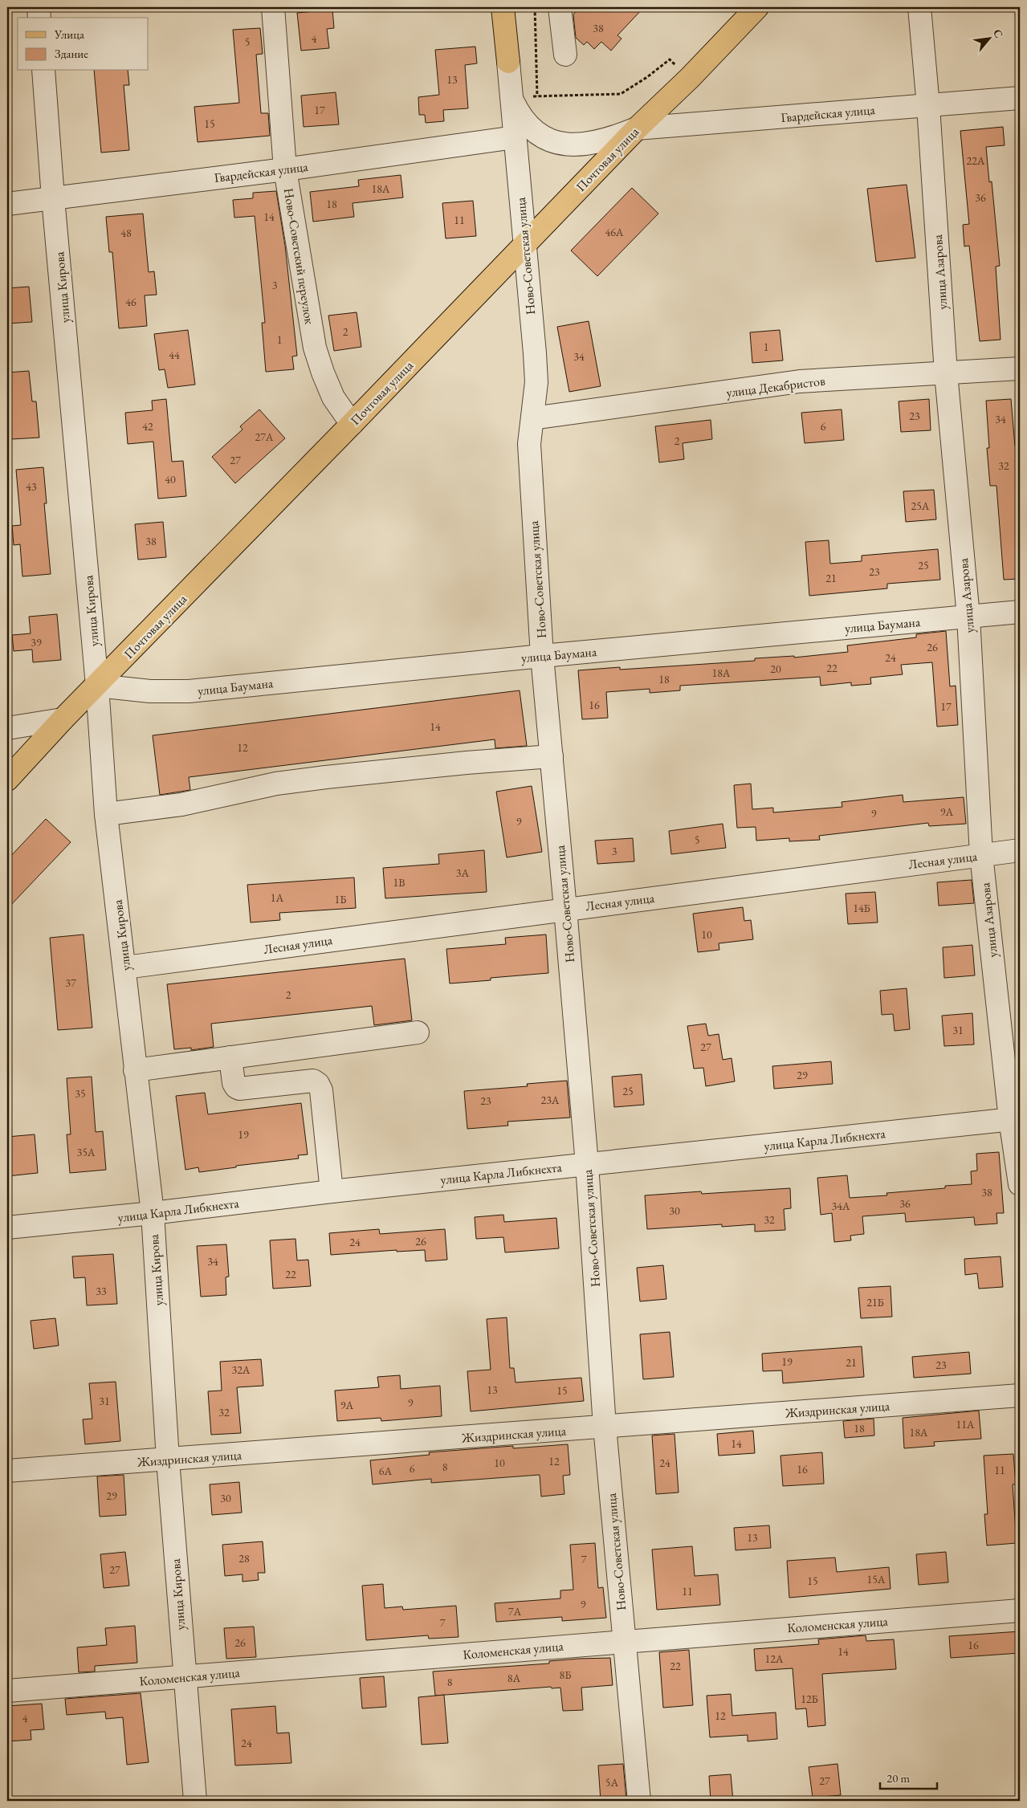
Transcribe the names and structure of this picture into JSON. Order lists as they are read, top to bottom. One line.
{"streets":{"main road":["Почтовая улица","Ново-Советская улица"],"street":["Гвардейская улица","Ново-Советский переулок","улица Азарова","улица Кирова","улица Декабристов","улица Баумана","Лесная улица","улица Карла Либкнехта","Жиздринская улица","Коломенская улица"]},"crossings":[["Гвардейская улица","Почтовая улица"],["Гвардейская улица","Ново-Советский переулок"],["Гвардейская улица","Ново-Советская улица"],["Гвардейская улица","улица Азарова"],["Гвардейская улица","улица Кирова"],["Почтовая улица","Ново-Советский переулок"],["Почтовая улица","Ново-Советская улица"],["Почтовая улица","улица Кирова"],["Почтовая улица","улица Баумана"],["Ново-Советская улица","улица Декабристов"],["Ново-Советская улица","улица Баумана"],["Ново-Советская улица","Лесная улица"],["Ново-Советская улица","улица Карла Либкнехта"],["Ново-Советская улица","Жиздринская улица"],["Ново-Советская улица","Коломенская улица"],["улица Азарова","улица Декабристов"],["улица Азарова","улица Баумана"],["улица Азарова","Лесная улица"],["улица Азарова","улица Карла Либкнехта"],["улица Кирова","улица Баумана"],["улица Кирова","Лесная улица"],["улица Кирова","улица Карла Либкнехта"],["улица Кирова","Жиздринская улица"],["улица Кирова","Коломенская улица"]],"house_numbers":["38","4","5","13","17","15","22А","18А","36","18","14","11","46А","48","3","46","2","1","1","44","34","23","34","42","6","27А","2","27","32","40","43","25А","38","25","23","21","39","26","24","22","20","18А","18","16","17","14","12","9А","9","9","5","3","3А","1В","1А","1Б","14Б","10","37","2","31","27","29","25","35","23А","23","19","35А","38","36","34А","30","32","26","24","34","22","33","21Б","19","21","23","32А","13","15","31","9","9А","32","11А","18","18А","14","12","10","24","8","6","16","11","6А","29","30","13","28","7","27","15А","15","11","9","7А","7","26","16","14","12А","22","8Б","8А","8","12Б","12","4","24","27","5А"],"legend":["Улица","Здание"],"scale_bar":"20 m","north":"top right"}
